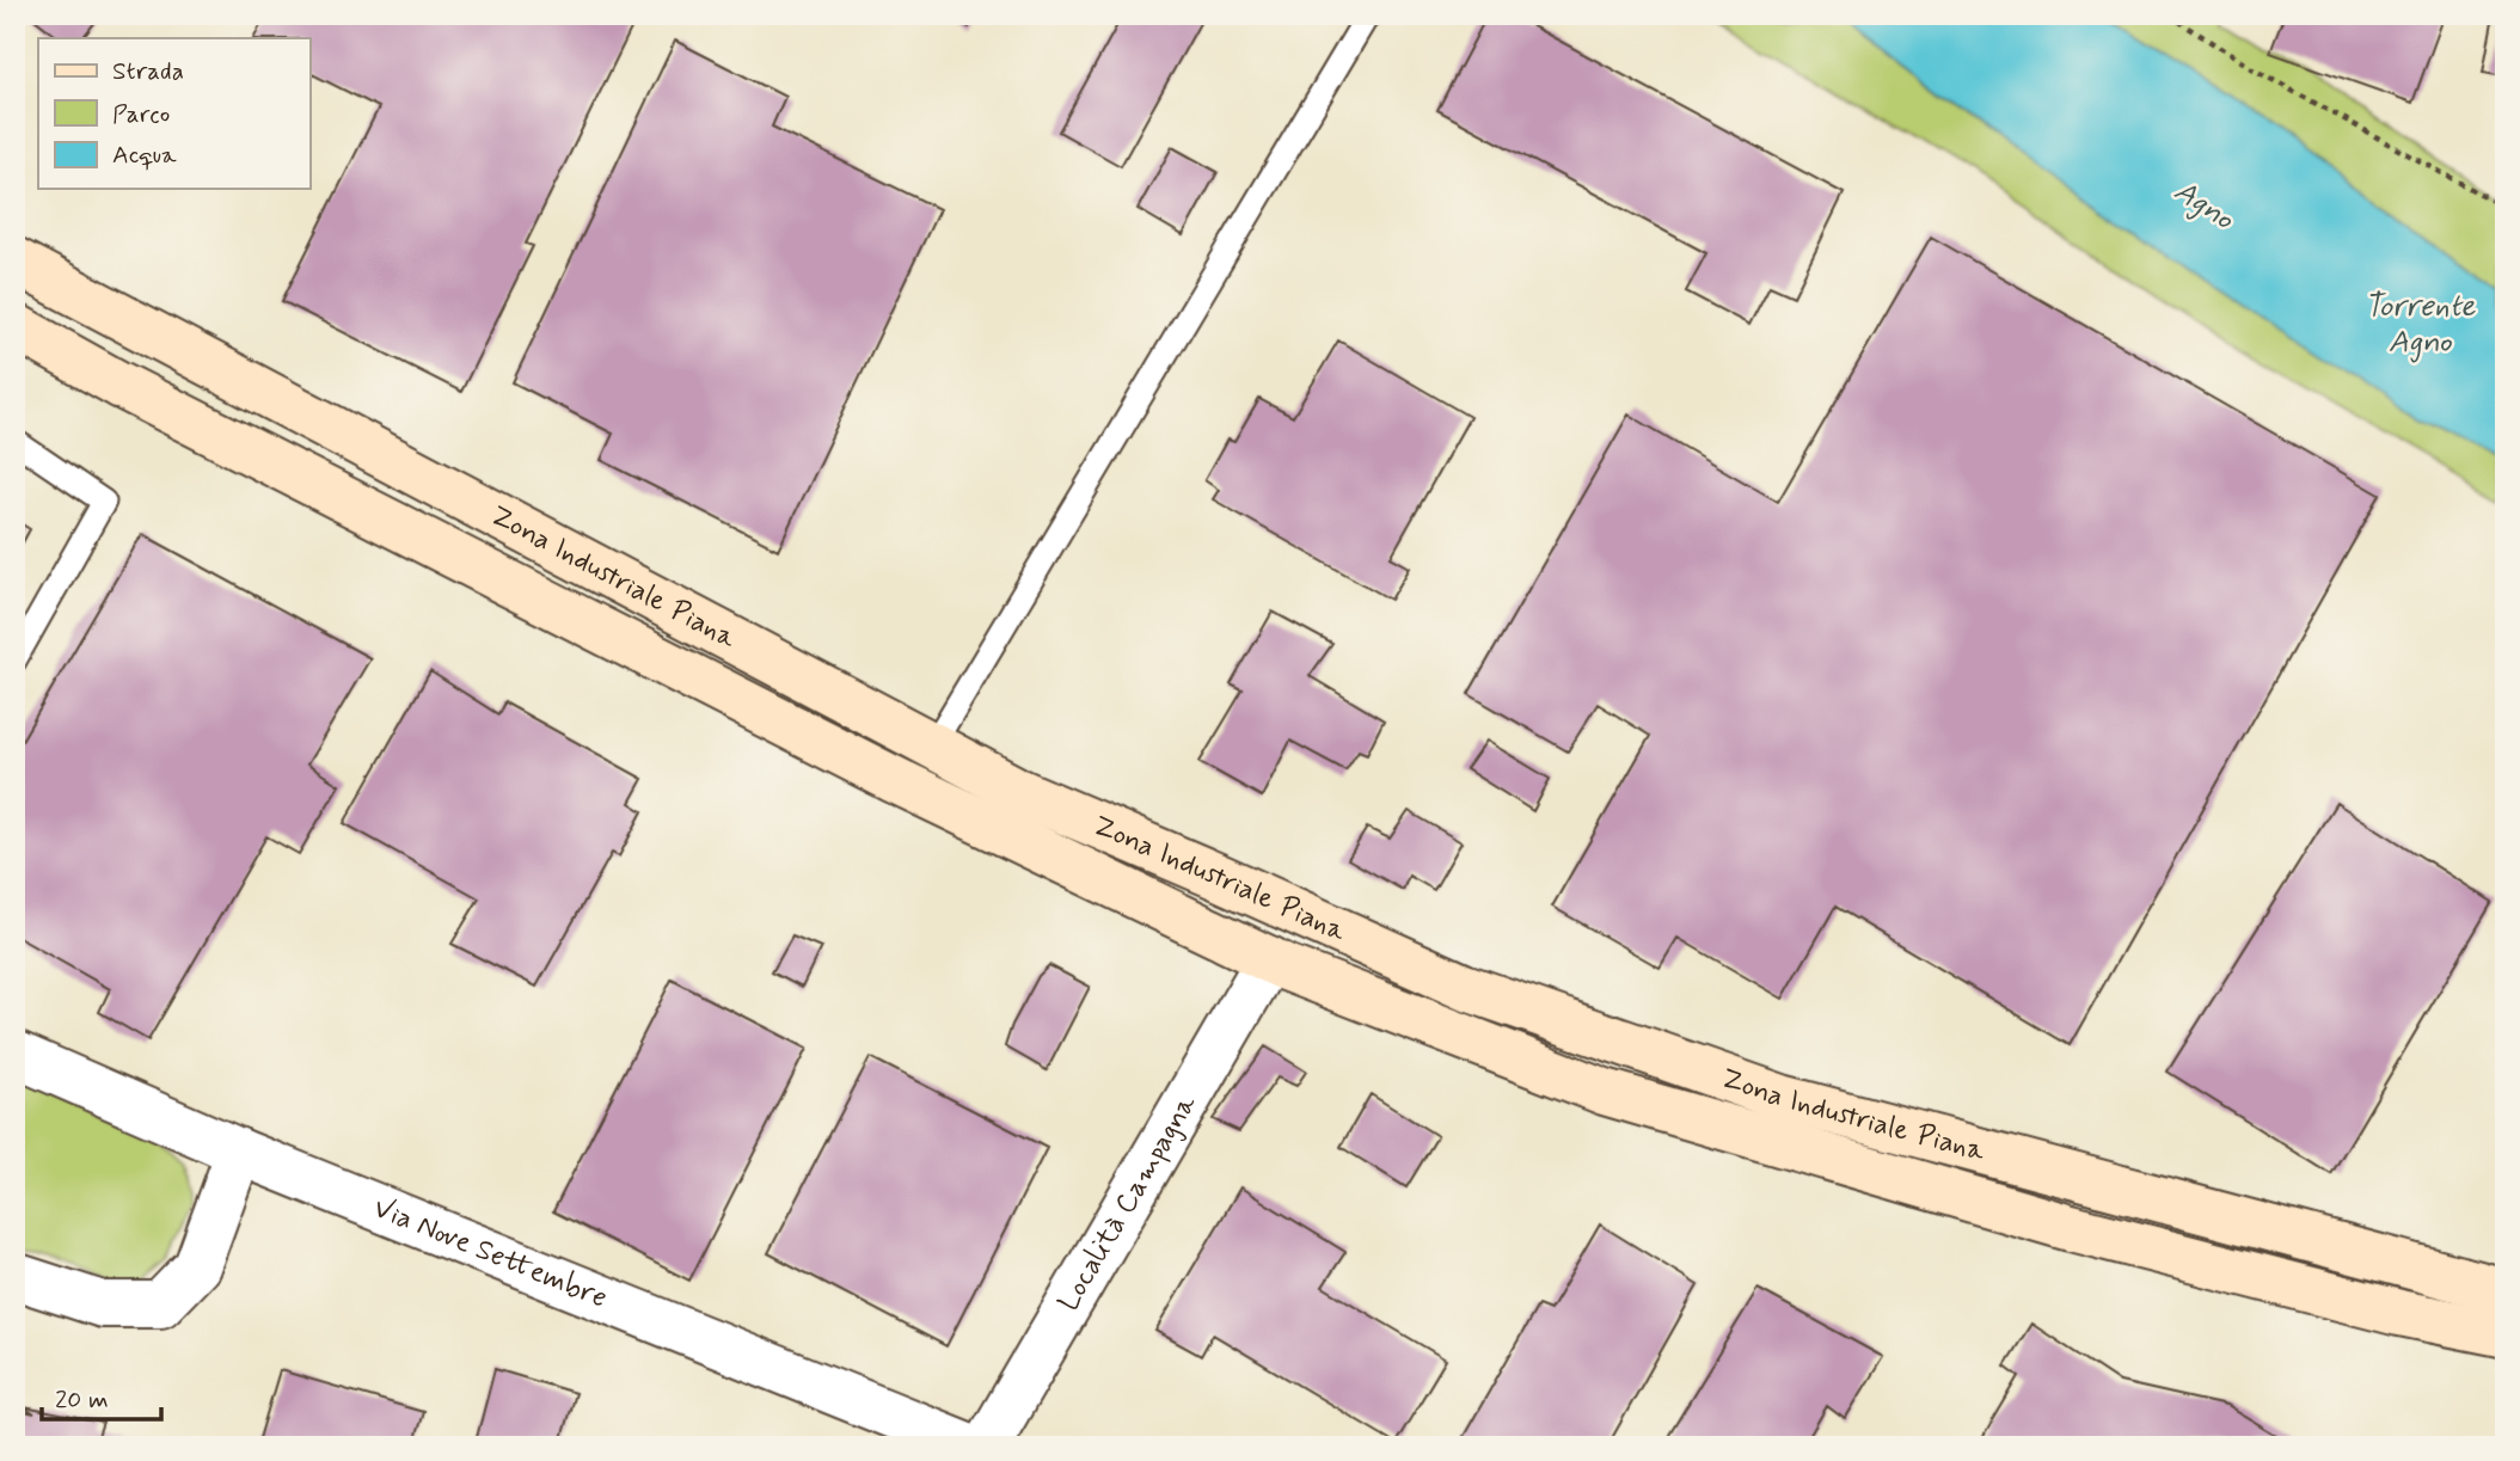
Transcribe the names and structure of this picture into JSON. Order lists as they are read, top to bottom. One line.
{"streets":{"main road":["Zona Industriale Piana"],"street":["Località Campagna","Via Nove Settembre"]},"crossings":[["Zona Industriale Piana","Località Campagna"]],"water":["Agno","Torrente Agno"],"legend":["Strada","Parco","Acqua"],"scale_bar":"20 m"}
